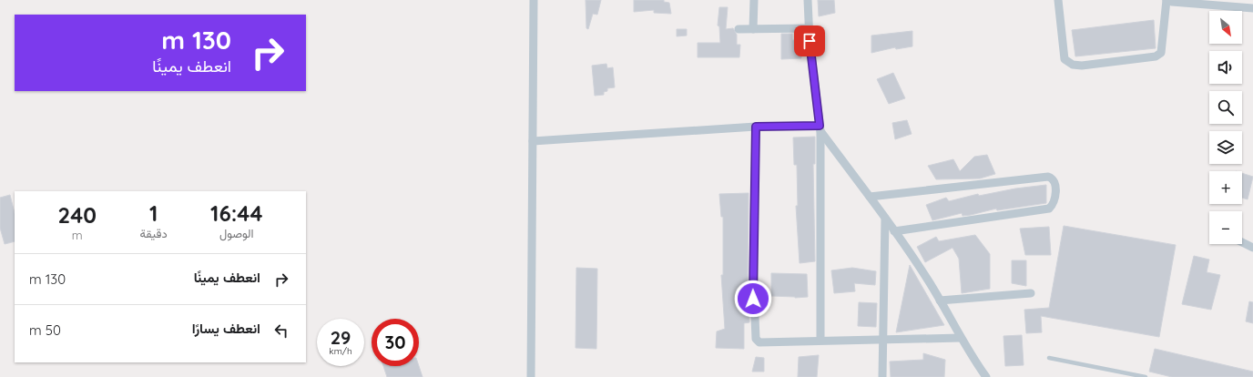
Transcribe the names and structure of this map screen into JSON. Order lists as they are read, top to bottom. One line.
{"north":"bottom right","page":{"map_buttons":["+","−"],"turn":["130 m","انعطف يمينًا"],"eta":["16:44","الوصول","1","دقيقة","240","m"],"list":[{"name":"انعطف يمينًا","value":"130 m"},{"name":"انعطف يسارًا","value":"50 m"}],"speed":"29 km/h","limit":"30"}}
